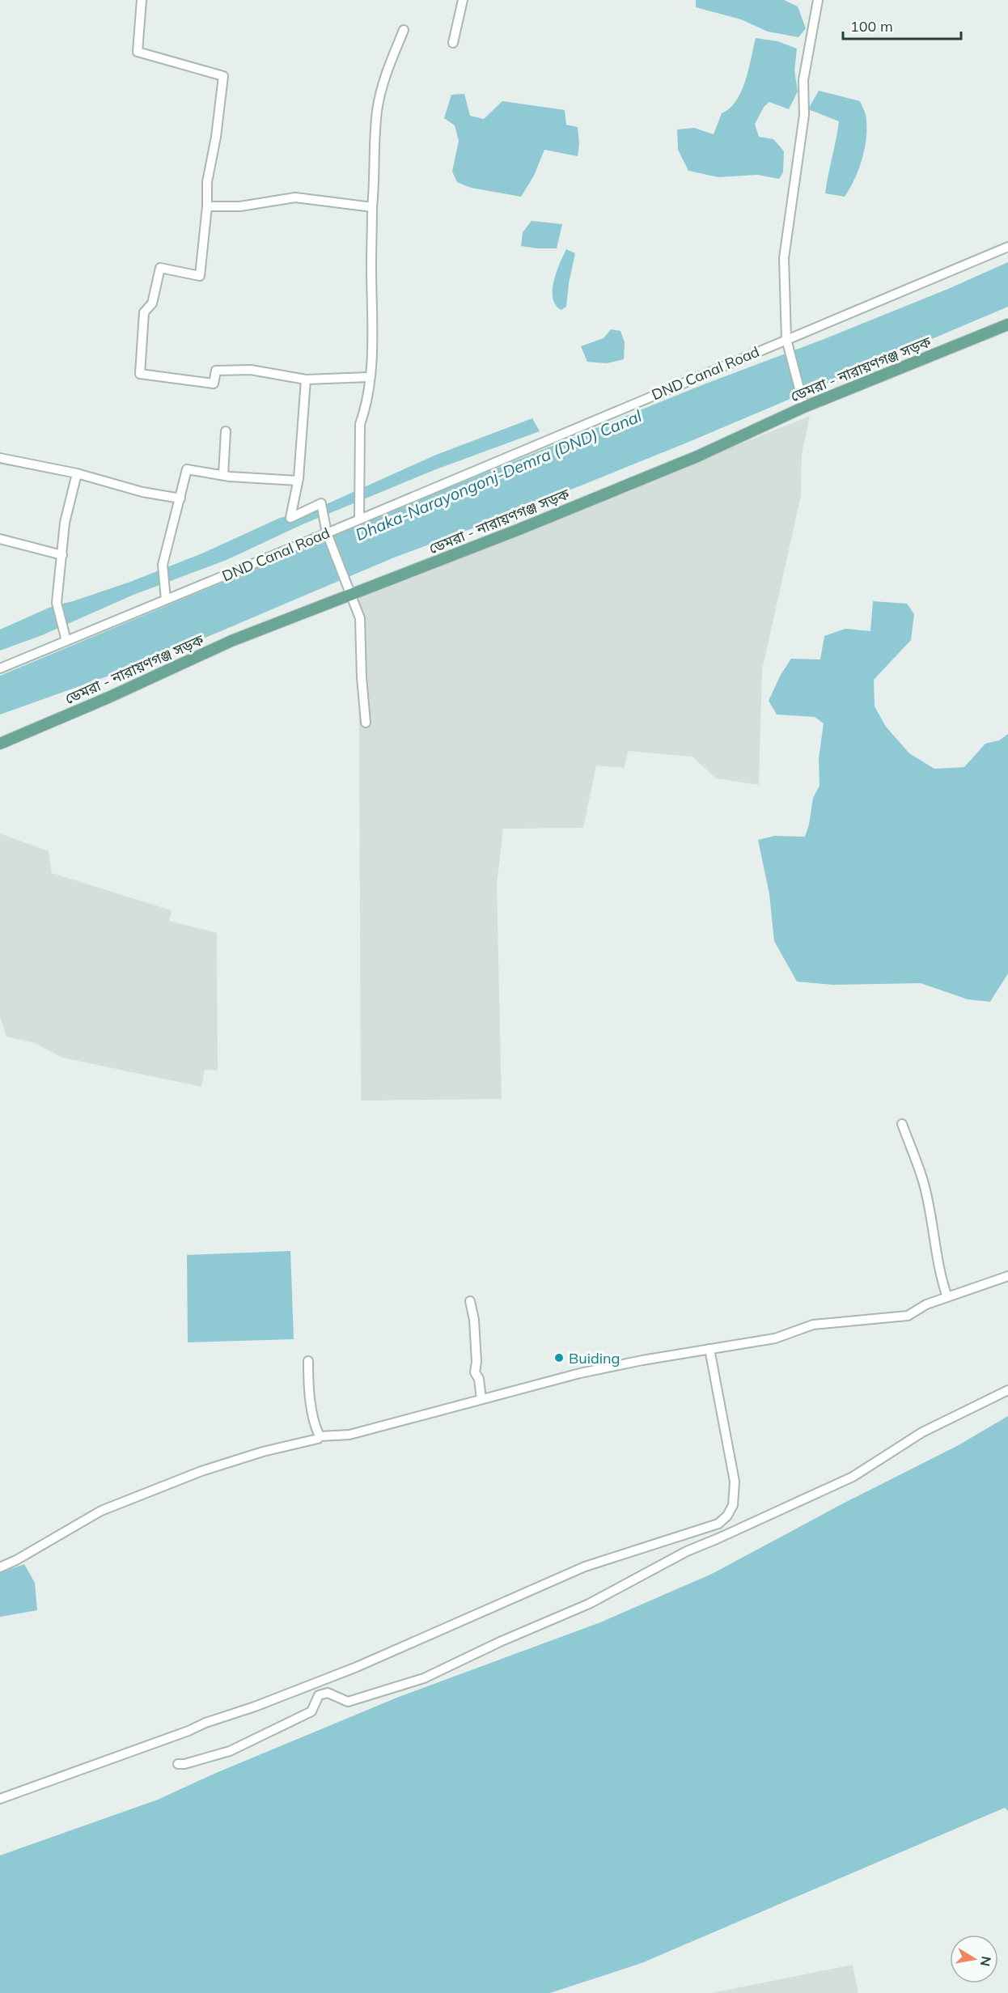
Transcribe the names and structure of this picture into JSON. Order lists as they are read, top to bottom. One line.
{"streets":{"main road":["ডেমরা - নারায়ণগঞ্জ সড়ক"],"street":["DND Canal Road"]},"water":["Dhaka-Narayongonj-Demra (DND) Canal"],"places":["Buiding"],"scale_bar":"100 m","north":"right"}
